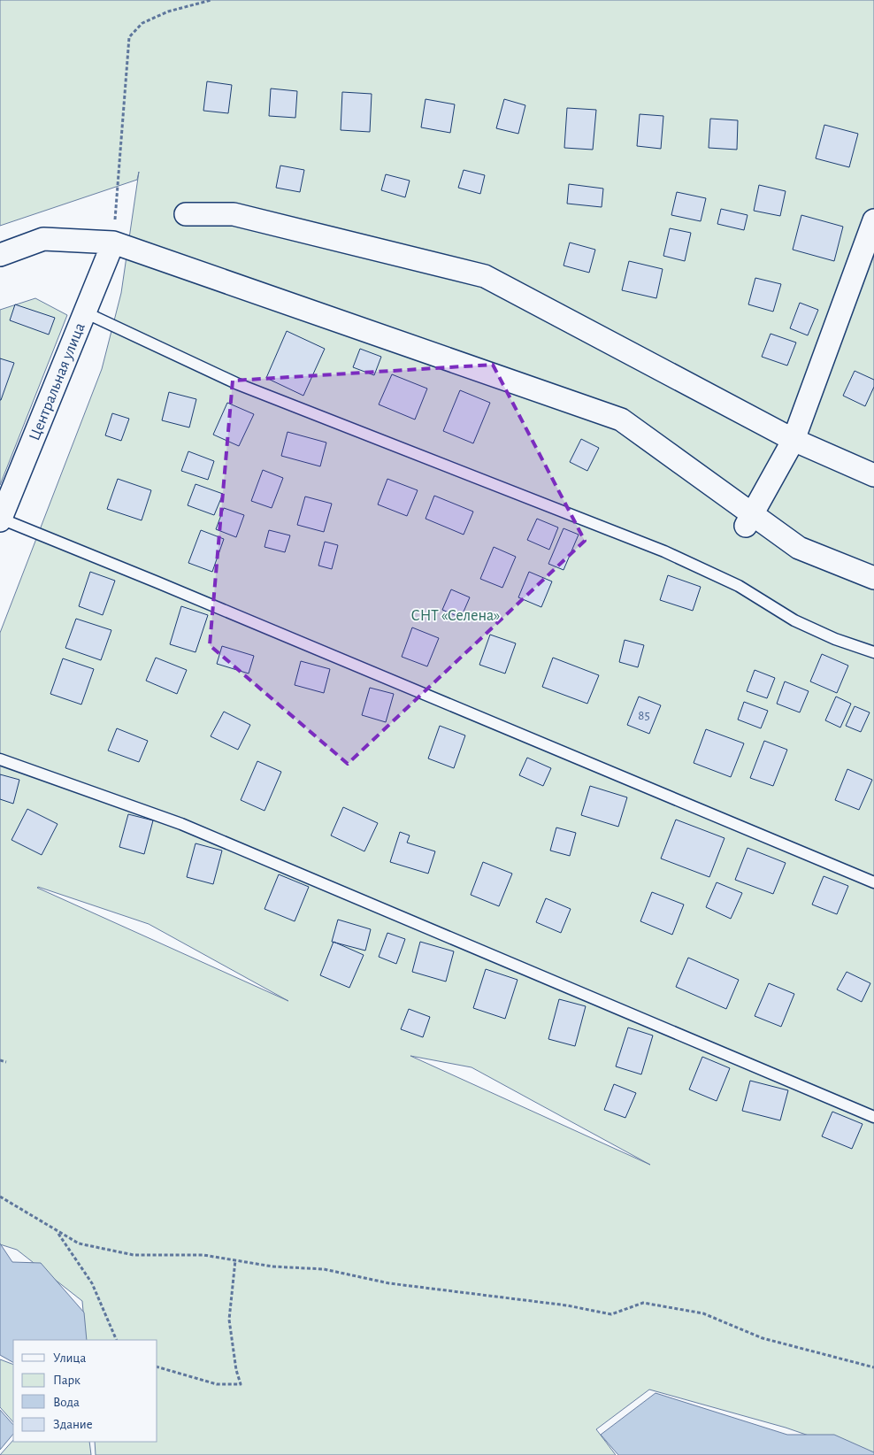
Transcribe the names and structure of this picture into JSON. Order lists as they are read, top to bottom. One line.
{"streets":{"street":["Центральная улица"]},"parks":["СНТ «Селена»"],"house_numbers":["85"],"legend":["Улица","Парк","Вода","Здание"]}
